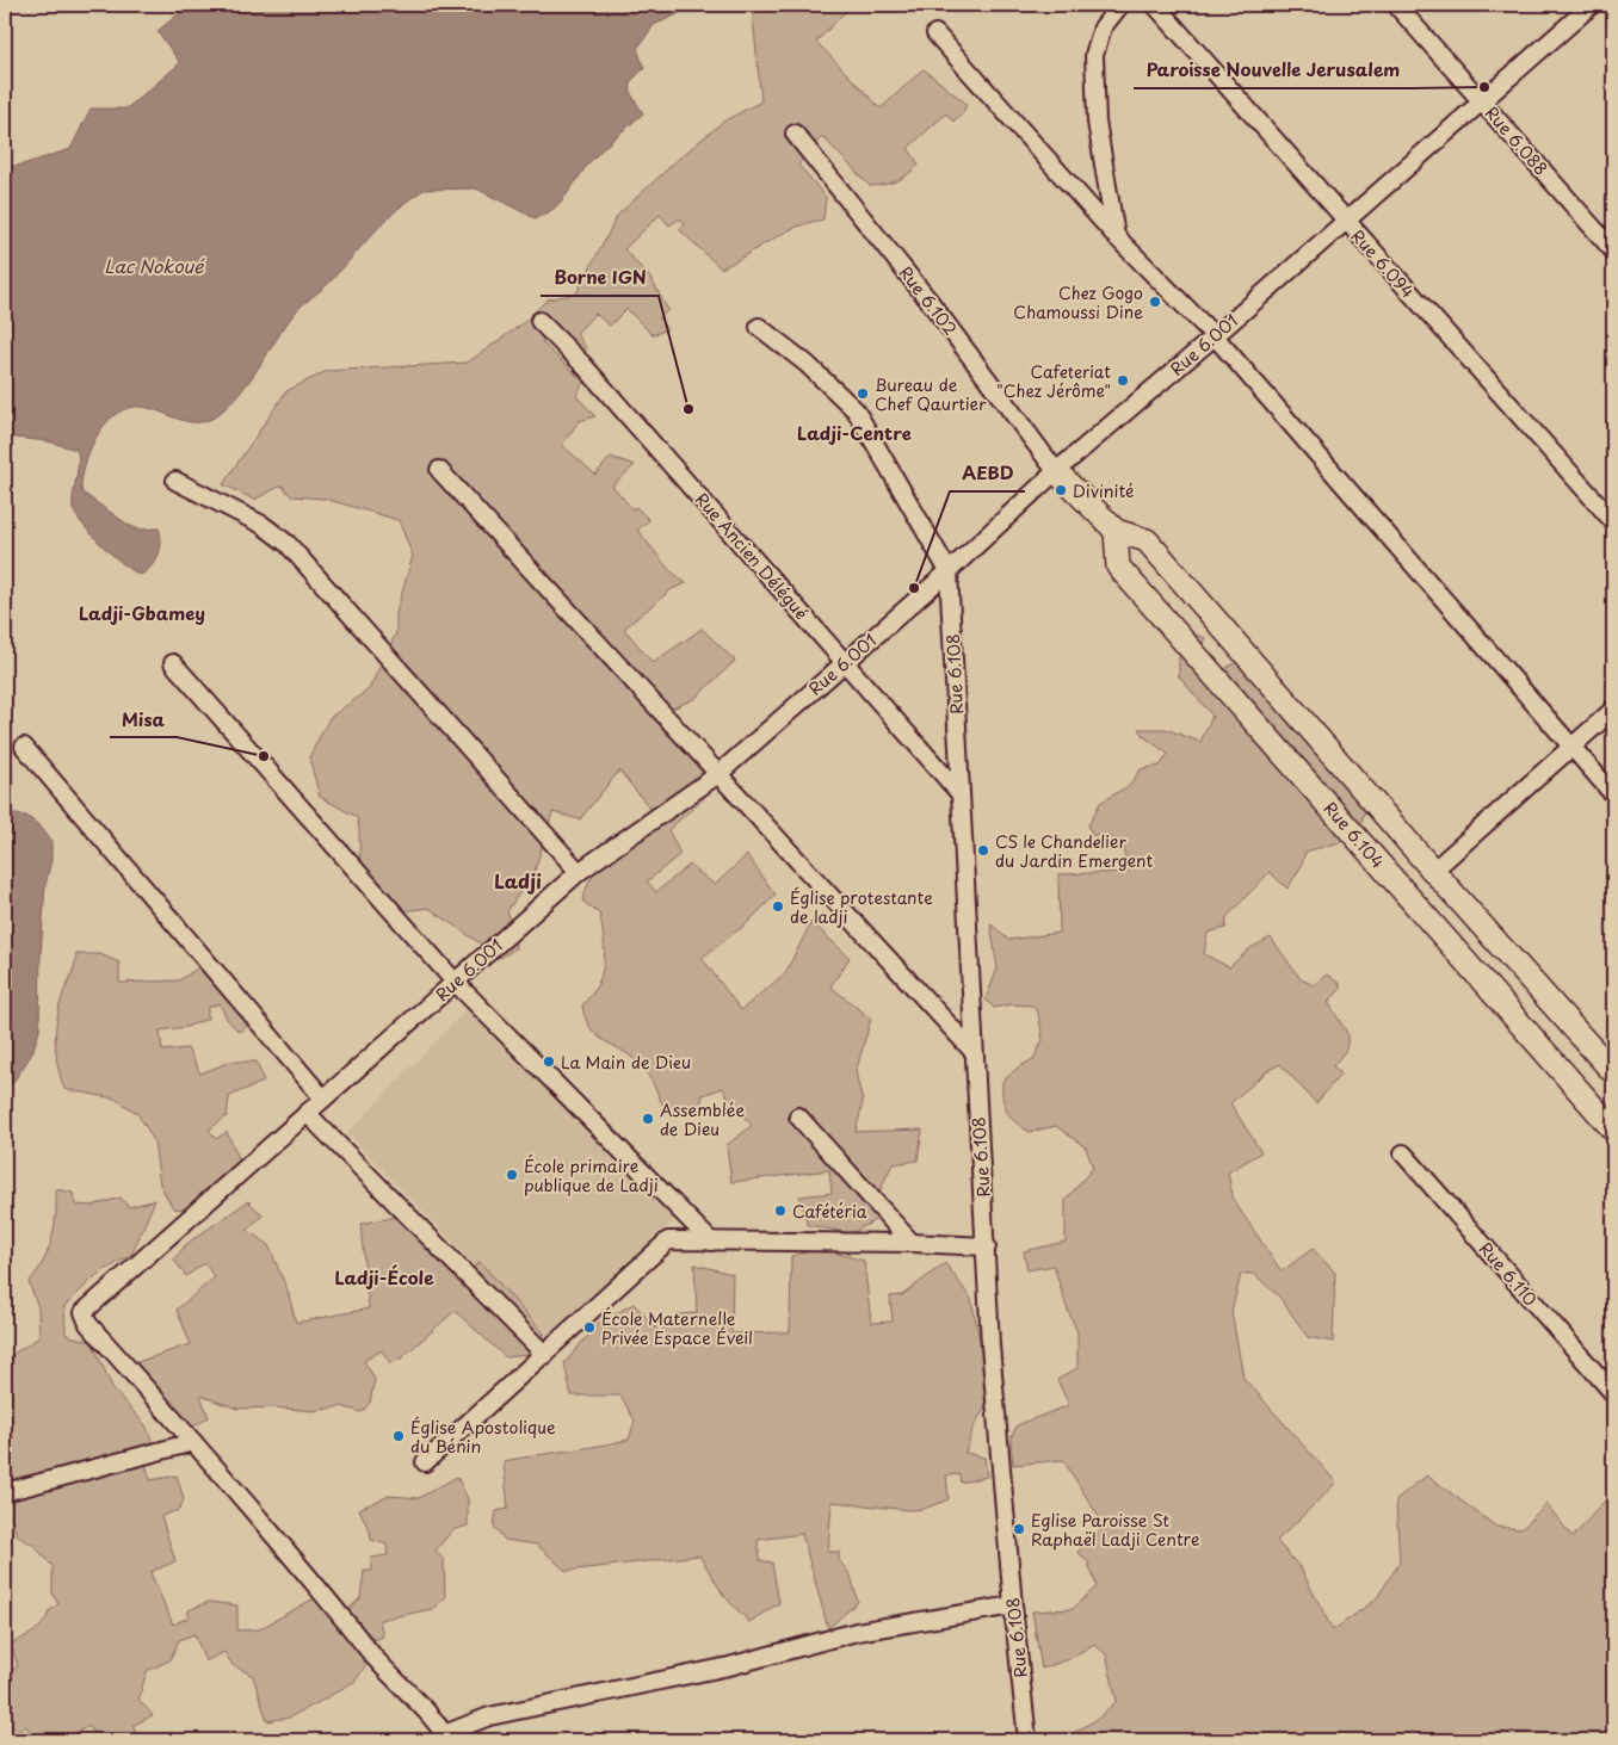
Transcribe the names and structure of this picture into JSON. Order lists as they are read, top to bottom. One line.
{"streets":{"street":["Rue 6.088","Rue 6.094","Rue 6.102","Rue 6.001","Rue Ancien Délégué","Rue 6.108","Rue 6.104","Rue 6.110"]},"crossings":[["Rue 6.088","Rue 6.001"],["Rue 6.094","Rue 6.001"],["Rue 6.102","Rue 6.001"],["Rue 6.001","Rue Ancien Délégué"],["Rue 6.001","Rue 6.108"],["Rue Ancien Délégué","Rue 6.108"]],"districts":["Ladji-Centre","Ladji-Gbamey","Ladji","Ladji-École"],"water":["Lac Nokoué"],"places":["Paroisse Nouvelle Jerusalem","Chez Gogo Chamoussi Dine","Cafeteriat \"Chez Jérôme\"","Bureau de Chef Qaurtier","Borne IGN","Divinité","AEBD","Misa","CS le Chandelier du Jardin Emergent","Église protestante de ladji","La Main de Dieu","Assemblée de Dieu","École primaire publique de Ladji","Cafétéria","École Maternelle Privée Espace Éveil","Église Apostolique du Bénin","Eglise Paroisse St Raphaël Ladji Centre"]}
